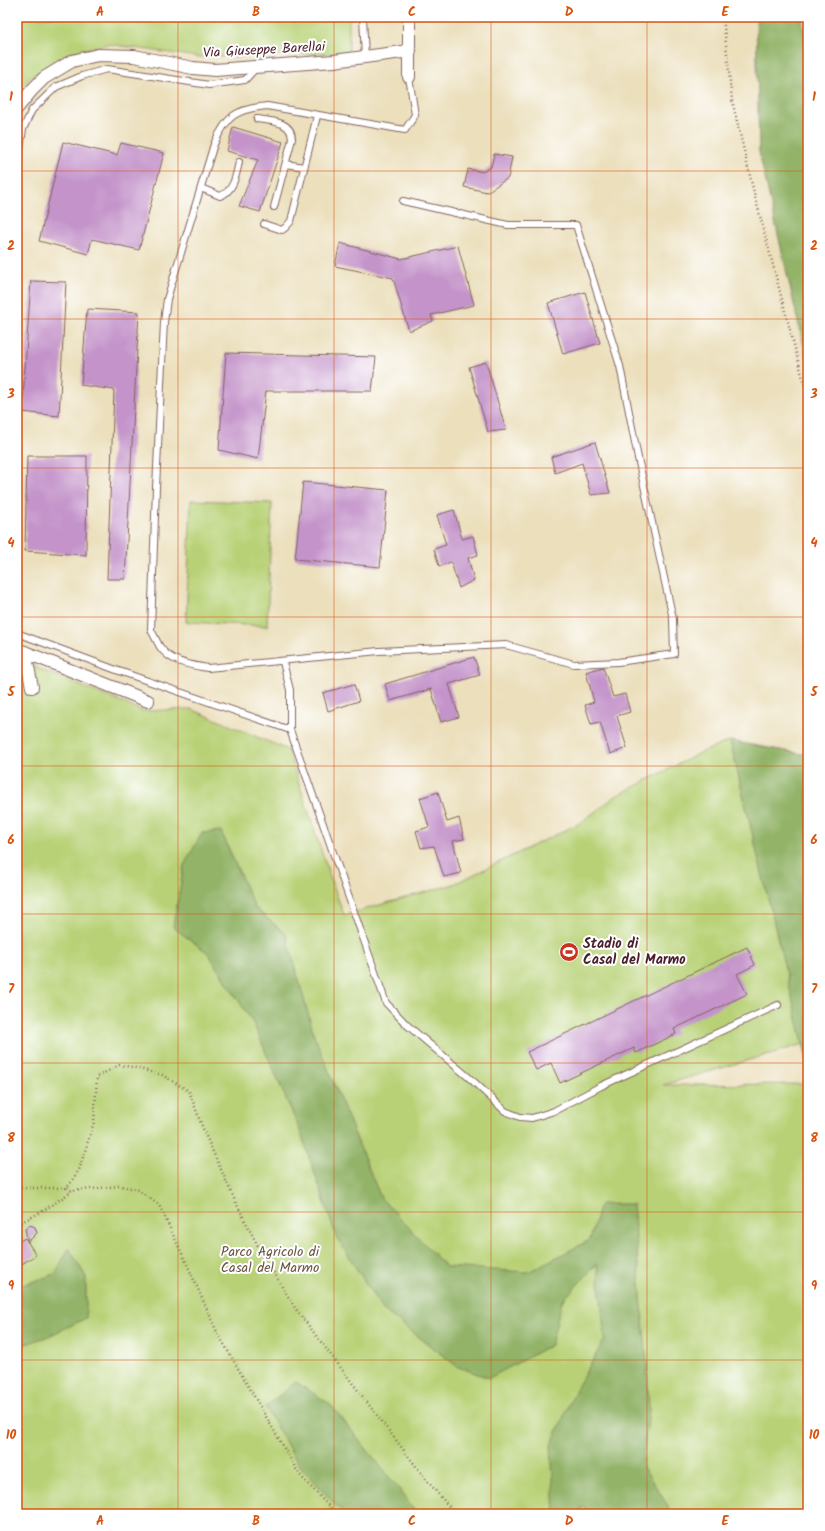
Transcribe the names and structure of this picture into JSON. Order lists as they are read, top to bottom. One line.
{"streets":{"street":["Via Giuseppe Barellai"]},"parks":["Parco Agricolo di Casal del Marmo"],"places":{"sports":["Stadio di Casal del Marmo"]},"grid":{"columns":["A","B","C","D","E"],"rows":["1","2","3","4","5","6","7","8","9","10"]}}
